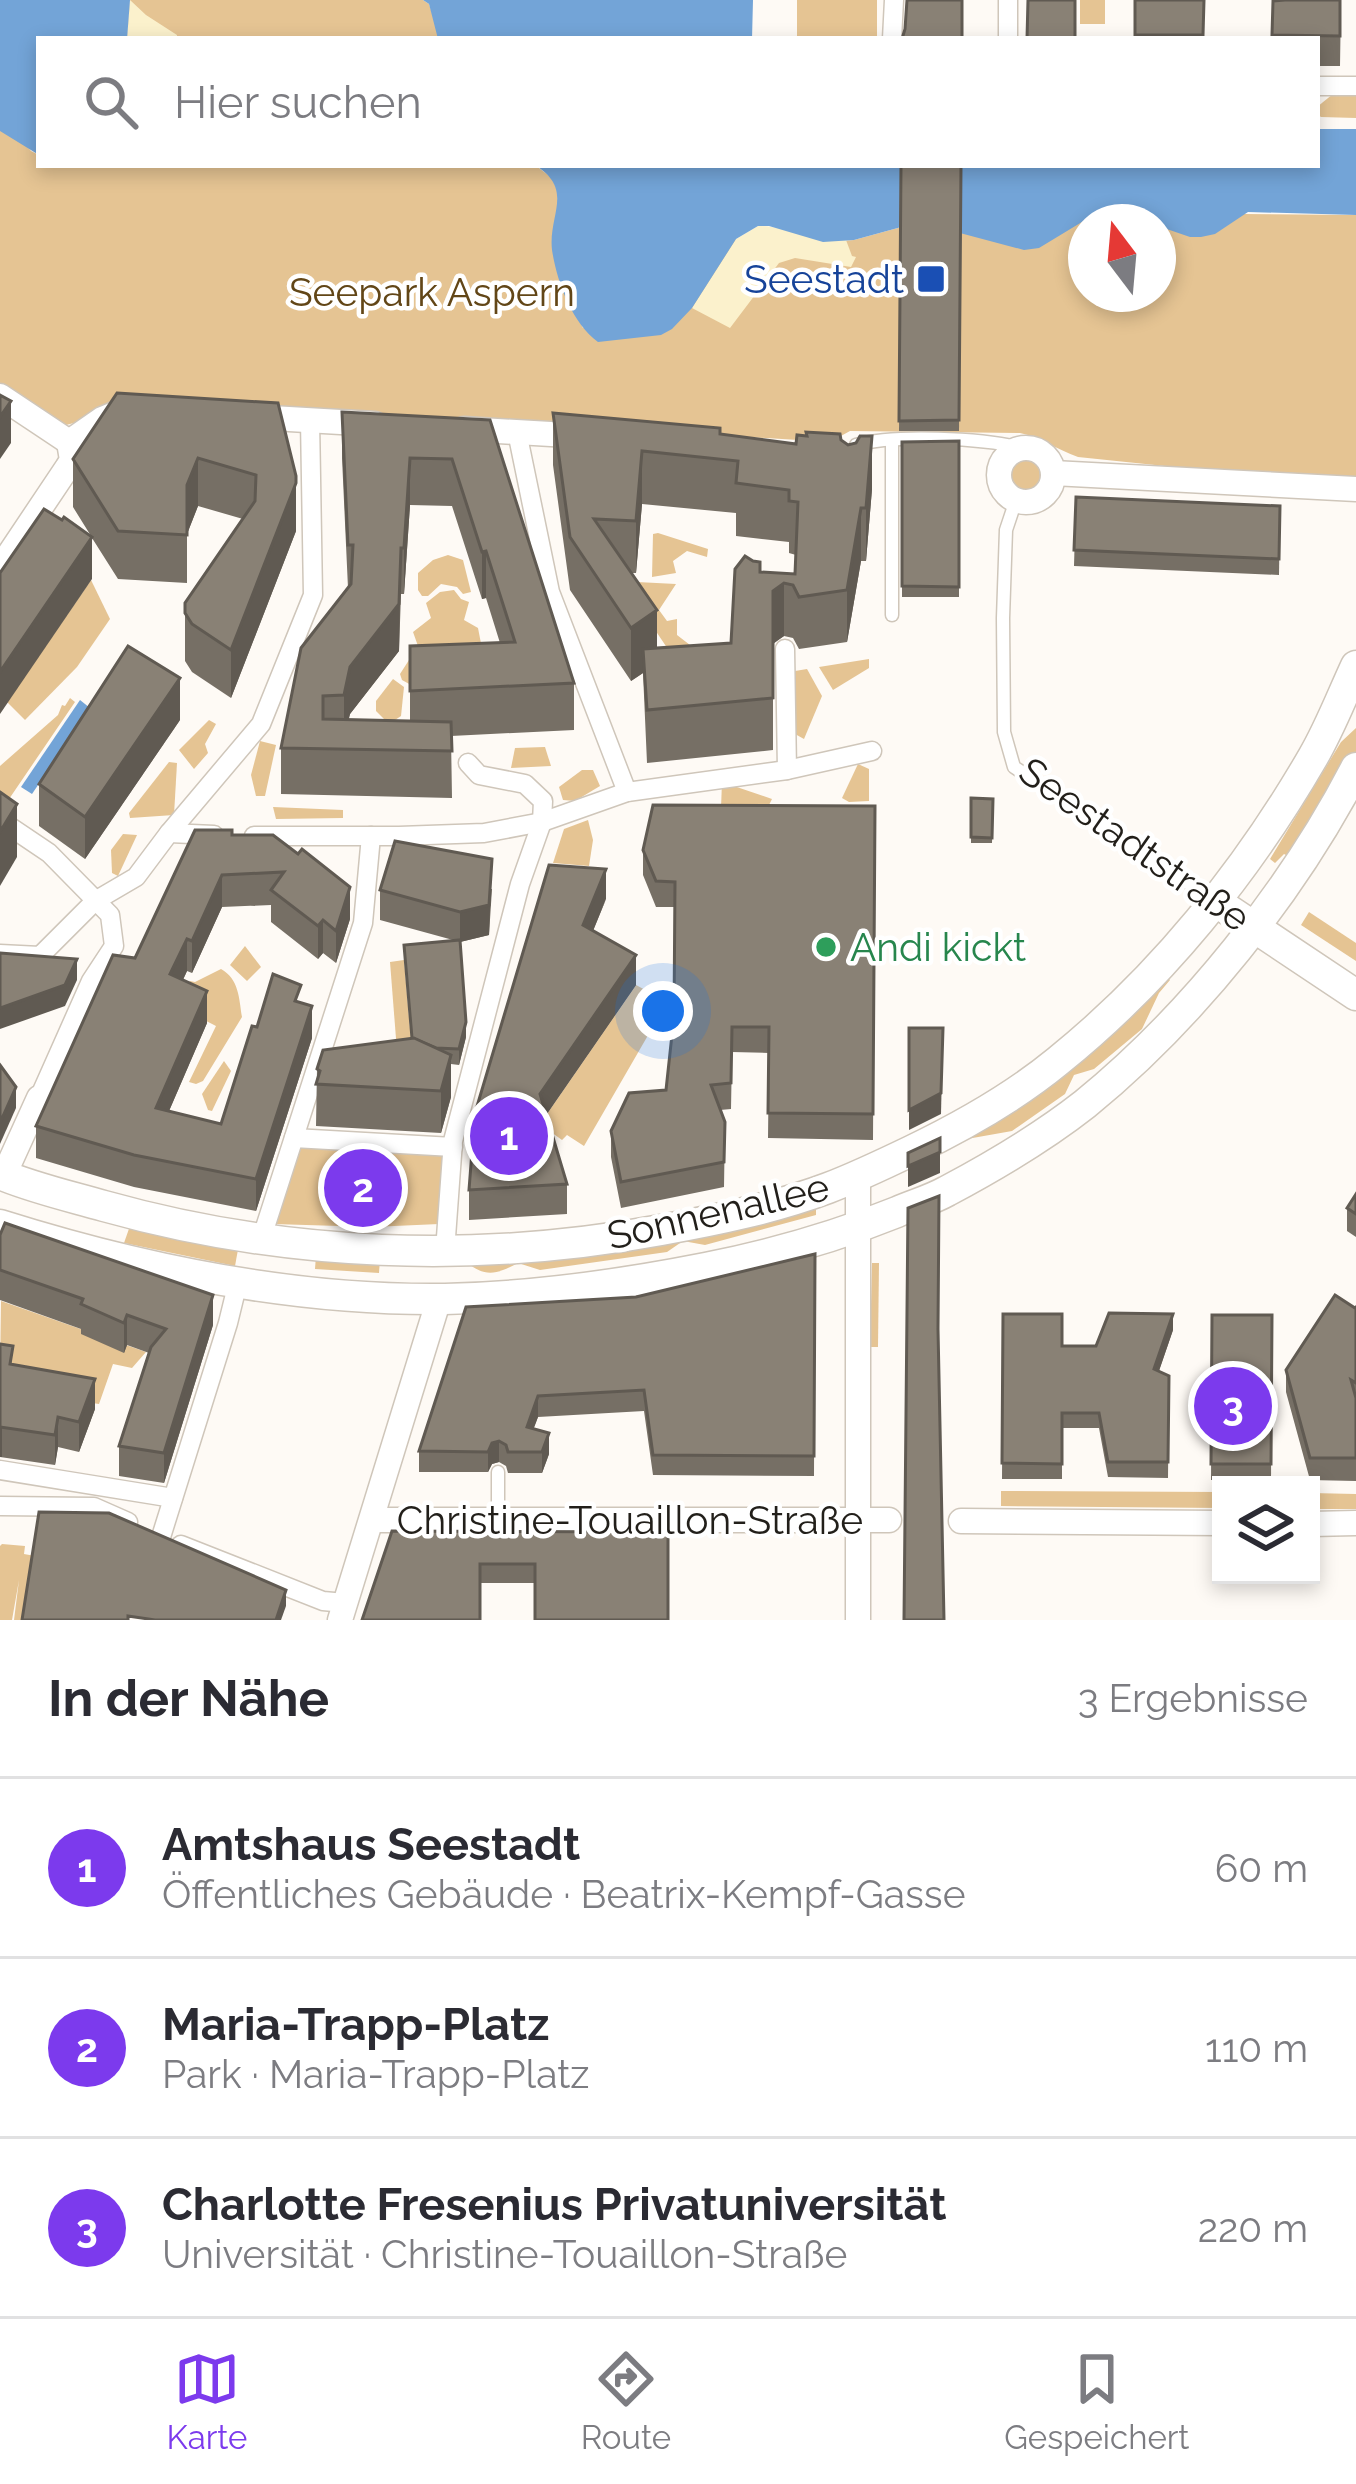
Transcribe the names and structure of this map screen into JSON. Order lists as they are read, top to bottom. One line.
{"streets":{"street":["Seestadtstraße","Sonnenallee","Christine-Touaillon-Straße"]},"crossings":[["Seestadtstraße","Sonnenallee"]],"parks":["Seepark Aspern"],"places":{"transit":["Seestadt"],"other":["Andi kickt"]},"north":"top","page":{"search":"Hier suchen","pins":["1","2","3"],"heading":["In der Nähe","3 Ergebnisse"],"list":[{"mark":"1","name":"Amtshaus Seestadt","note":"Öffentliches Gebäude · Beatrix-Kempf-Gasse","value":"60 m"},{"mark":"2","name":"Maria-Trapp-Platz","note":"Park · Maria-Trapp-Platz","value":"110 m"},{"mark":"3","name":"Charlotte Fresenius Privatuniversität","note":"Universität · Christine-Touaillon-Straße","value":"220 m"}],"nav":["Karte","Route","Gespeichert"]}}
